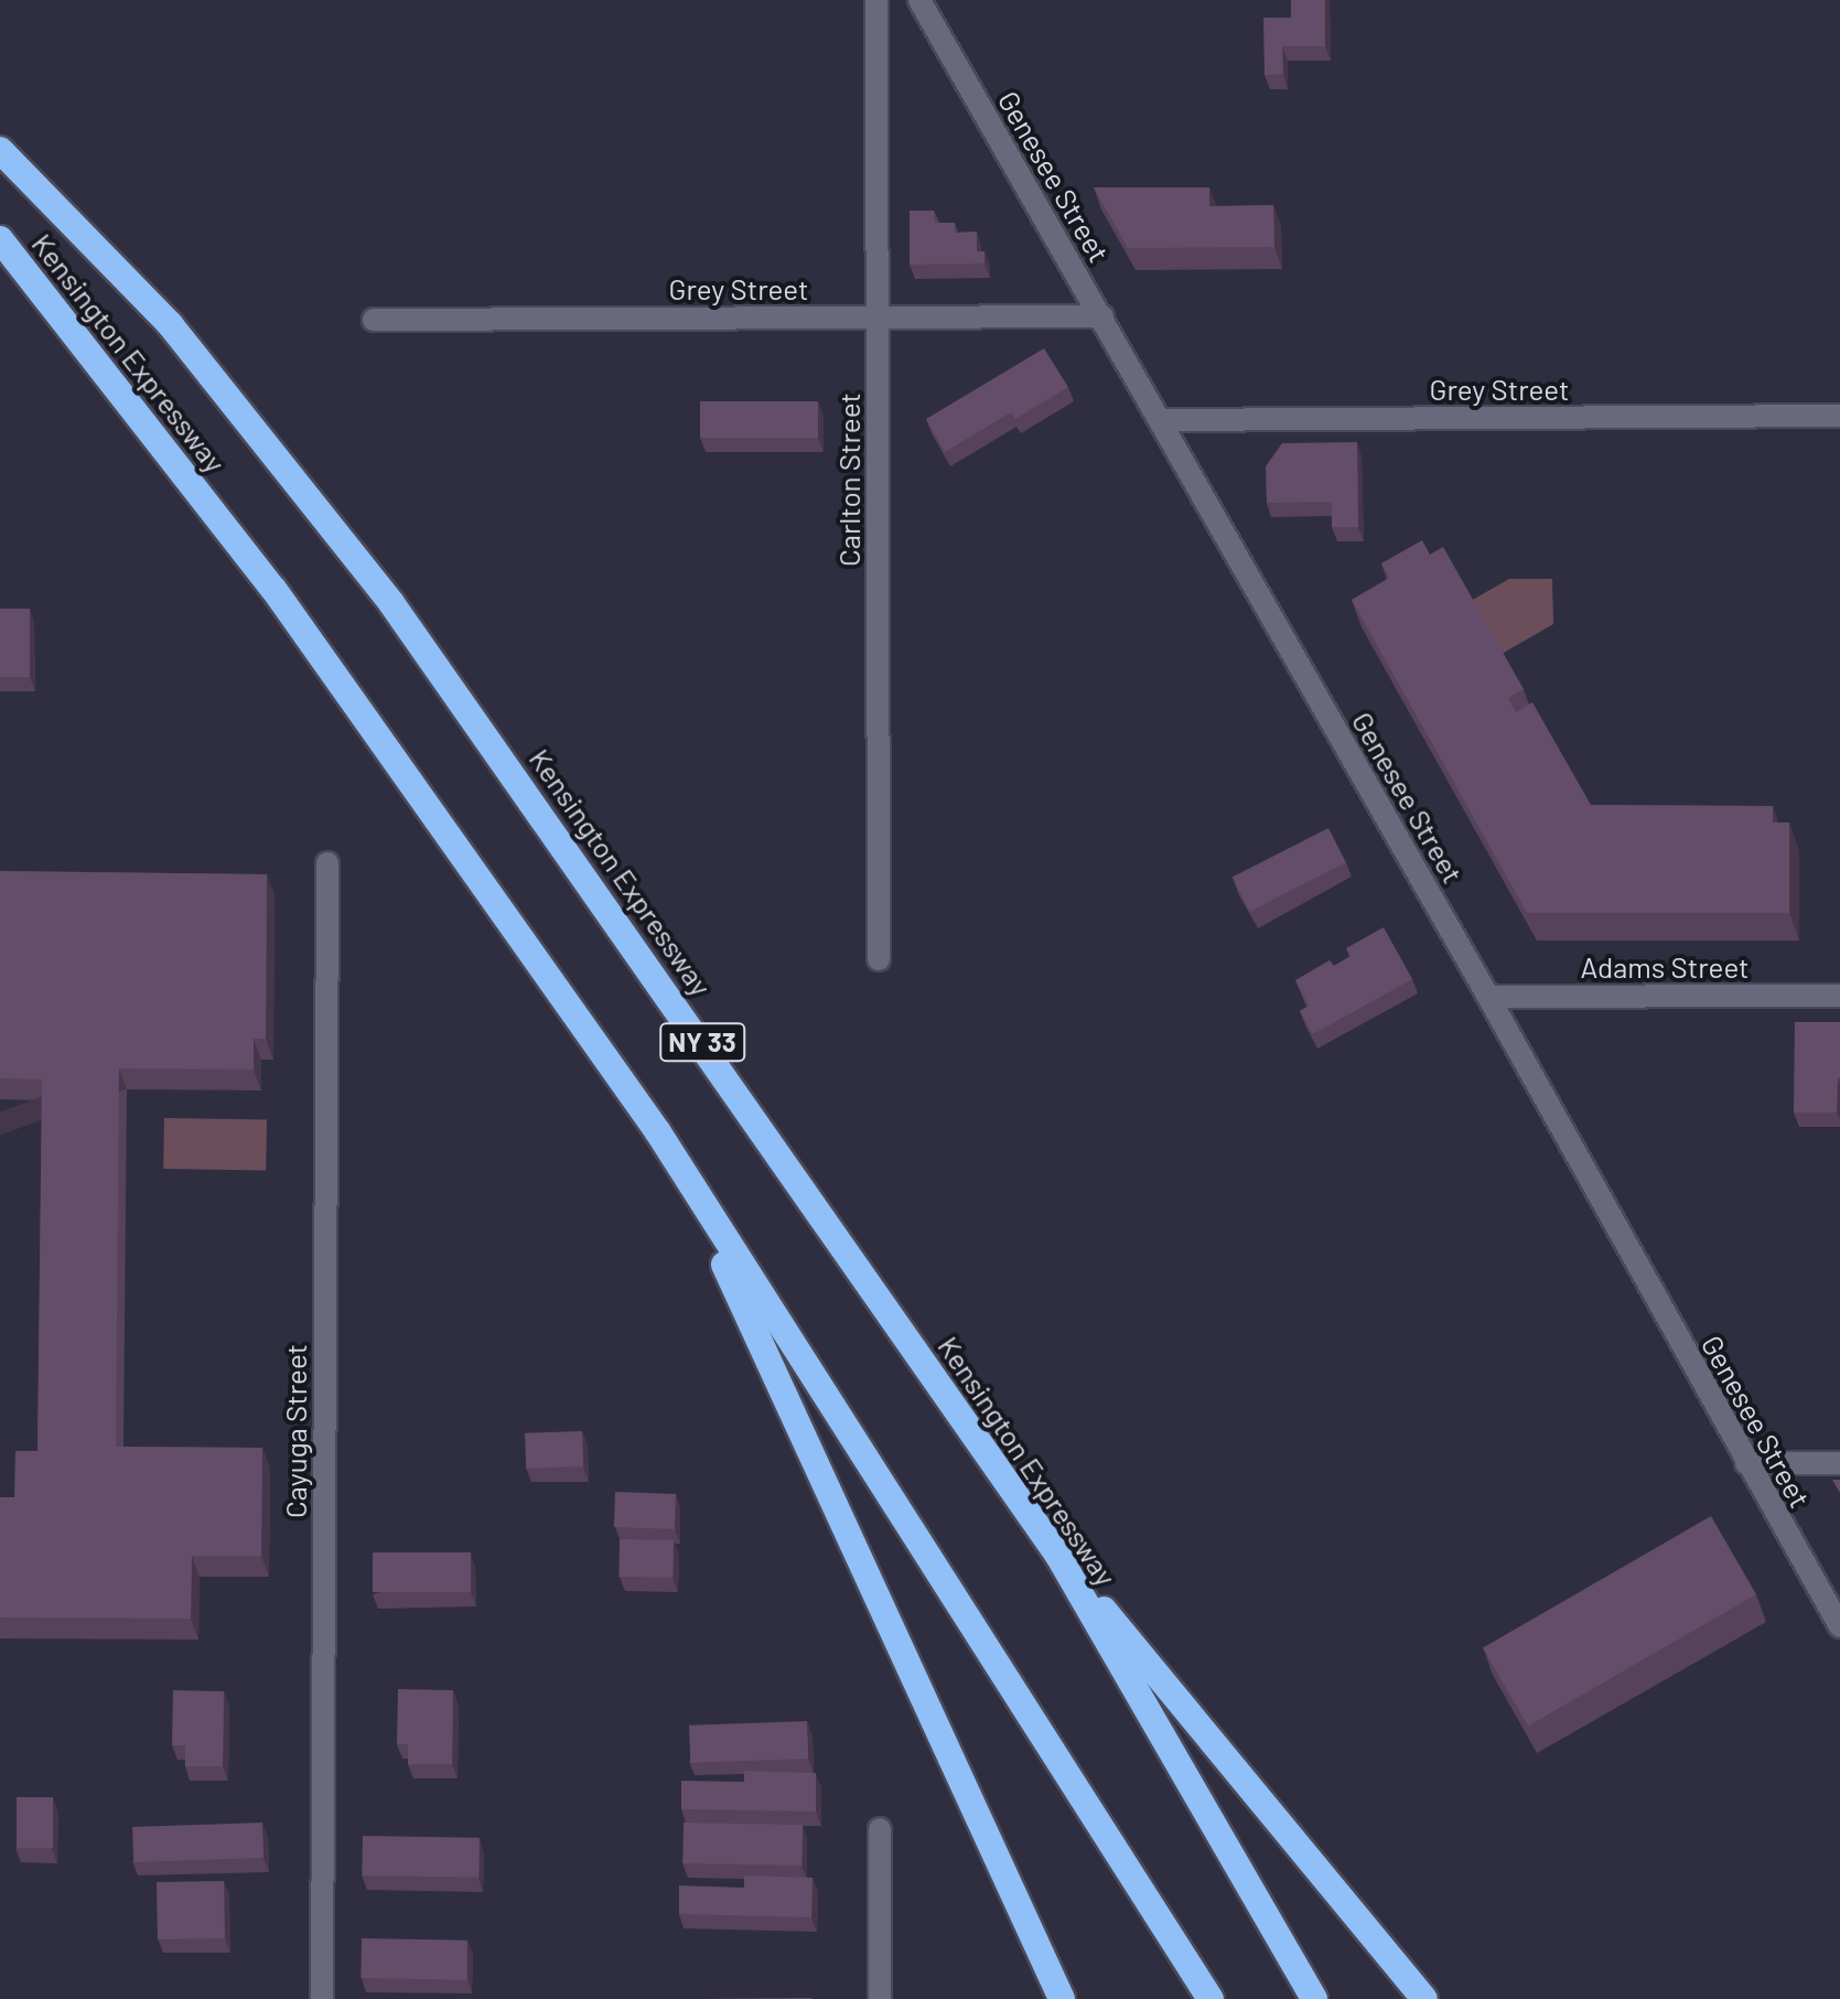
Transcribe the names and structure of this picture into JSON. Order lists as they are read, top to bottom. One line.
{"streets":{"highway":["Kensington Expressway","NY 33"],"street":["Genesee Street","Grey Street","Carlton Street","Adams Street","Cayuga Street"]},"crossings":[["Genesee Street","Grey Street"],["Genesee Street","Adams Street"],["Grey Street","Carlton Street"]]}
